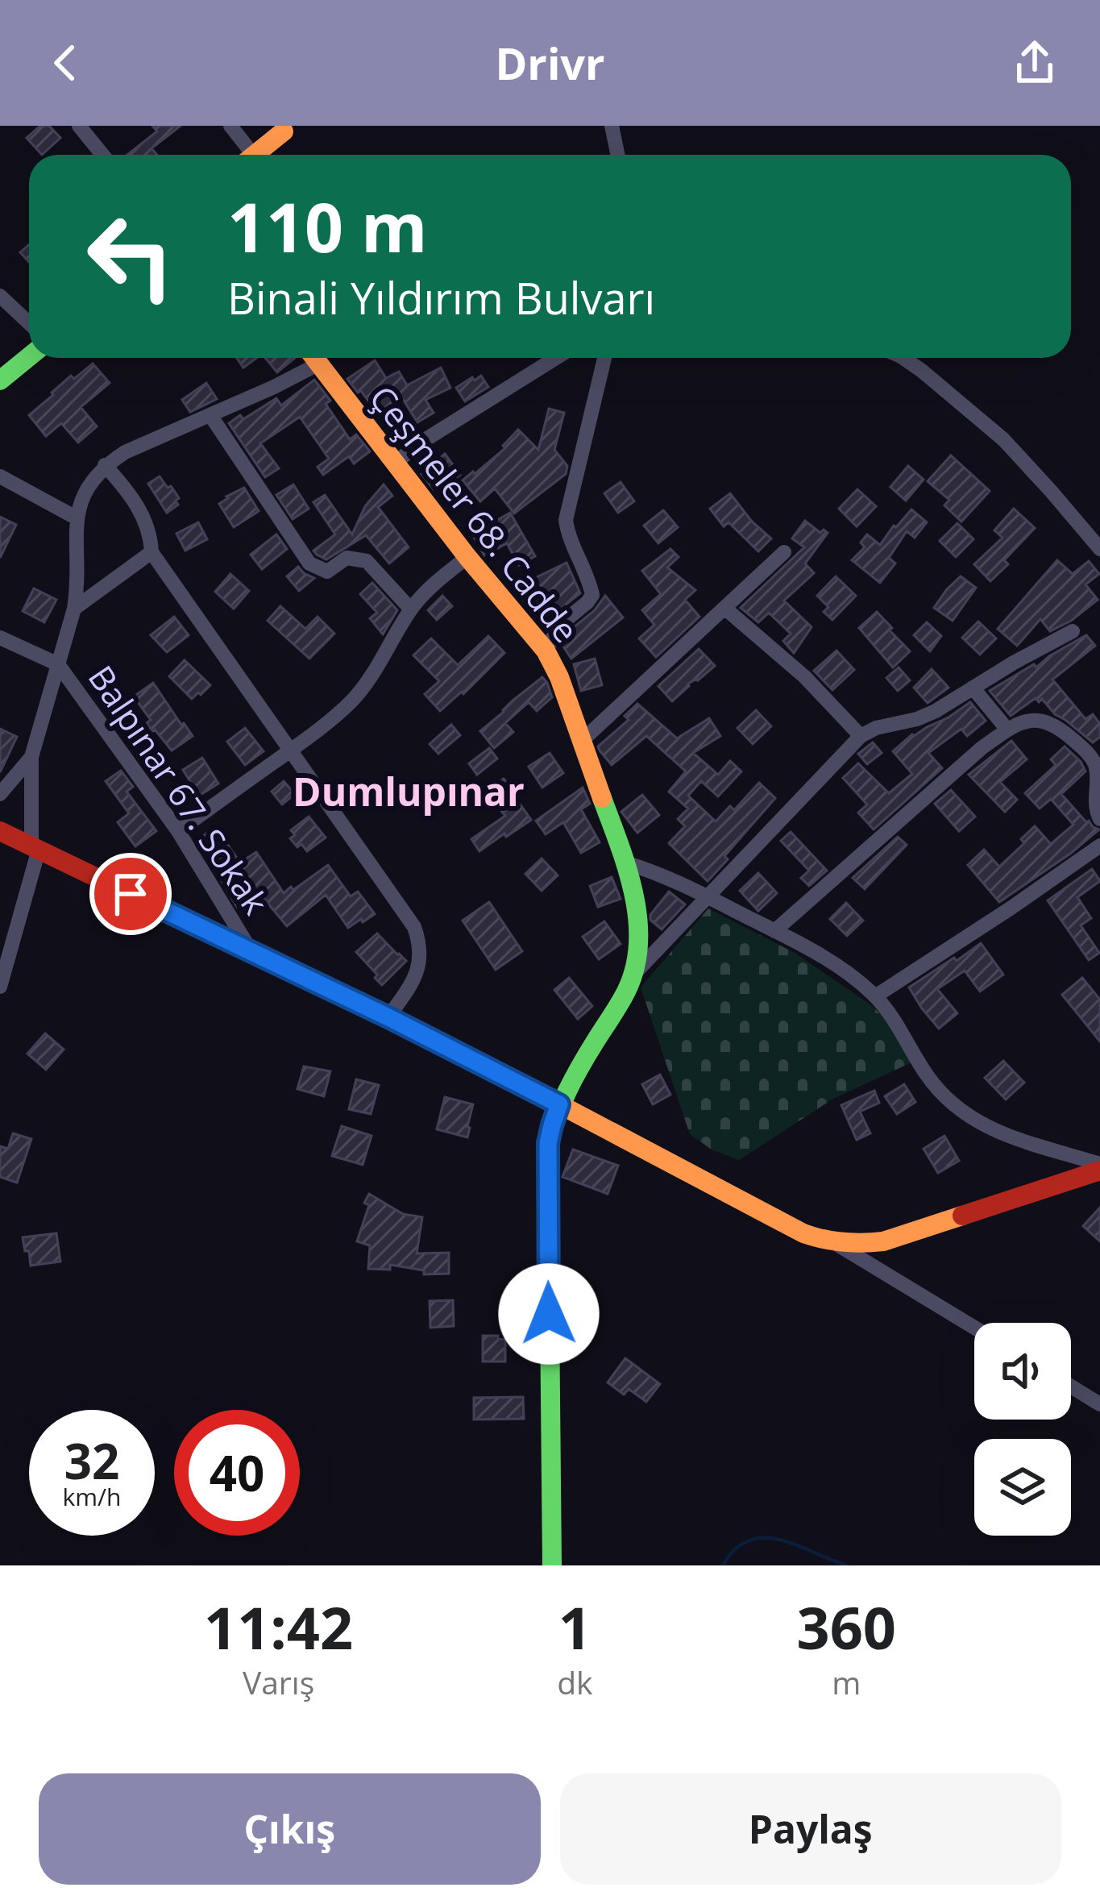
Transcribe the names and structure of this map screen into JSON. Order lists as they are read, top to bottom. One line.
{"streets":{"street":["Çeşmeler 68. Cadde","Balpınar 67. Sokak"]},"districts":["Dumlupınar"],"page":{"header":"Drivr","turn":["110 m","Binali Yıldırım Bulvarı"],"speed":"32 km/h","limit":"40","eta":["11:42","Varış","1","dk","360","m"],"buttons":["Çıkış","Paylaş"]}}
